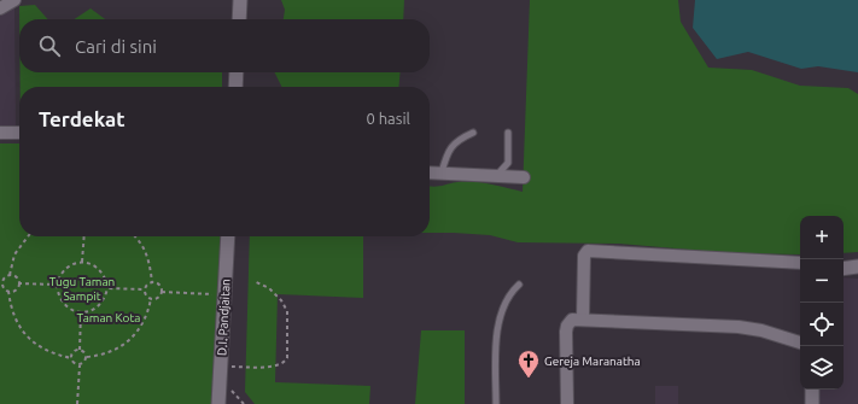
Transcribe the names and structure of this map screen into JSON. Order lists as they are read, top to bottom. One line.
{"streets":{"street":["D.I. Pandjaitan"]},"parks":["Tugu Taman Sampit","Taman Kota"],"places":{"church":["Gereja Maranatha"]},"page":{"search":"Cari di sini","heading":["Terdekat","0 hasil"],"map_buttons":["+","−"]}}
